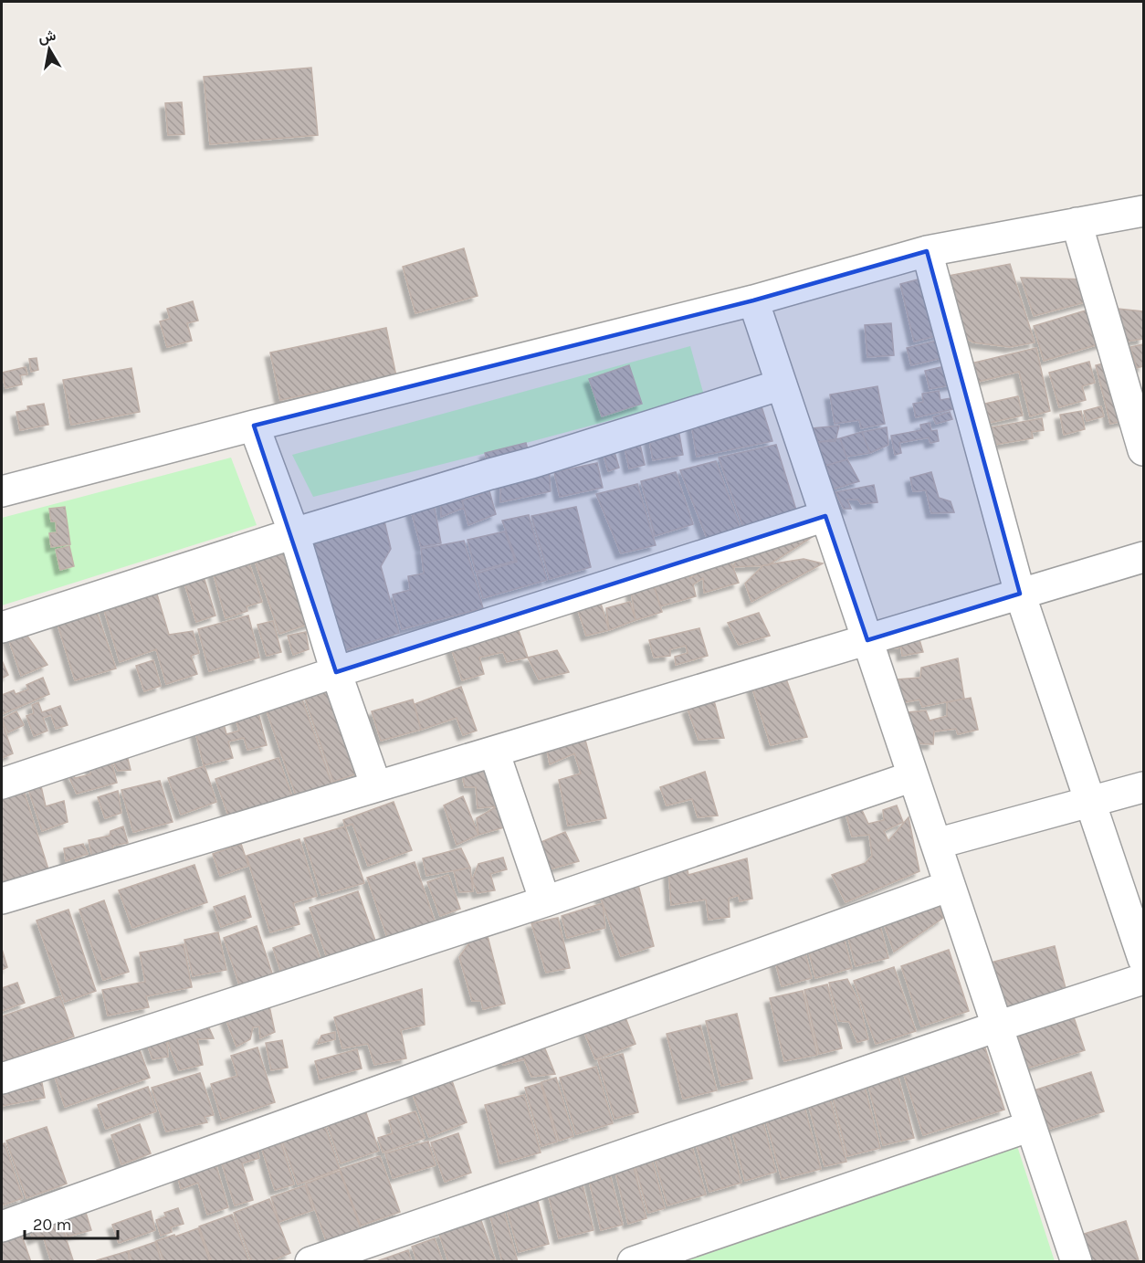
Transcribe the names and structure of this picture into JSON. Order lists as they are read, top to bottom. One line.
{"scale_bar":"20 m","north":"top"}
